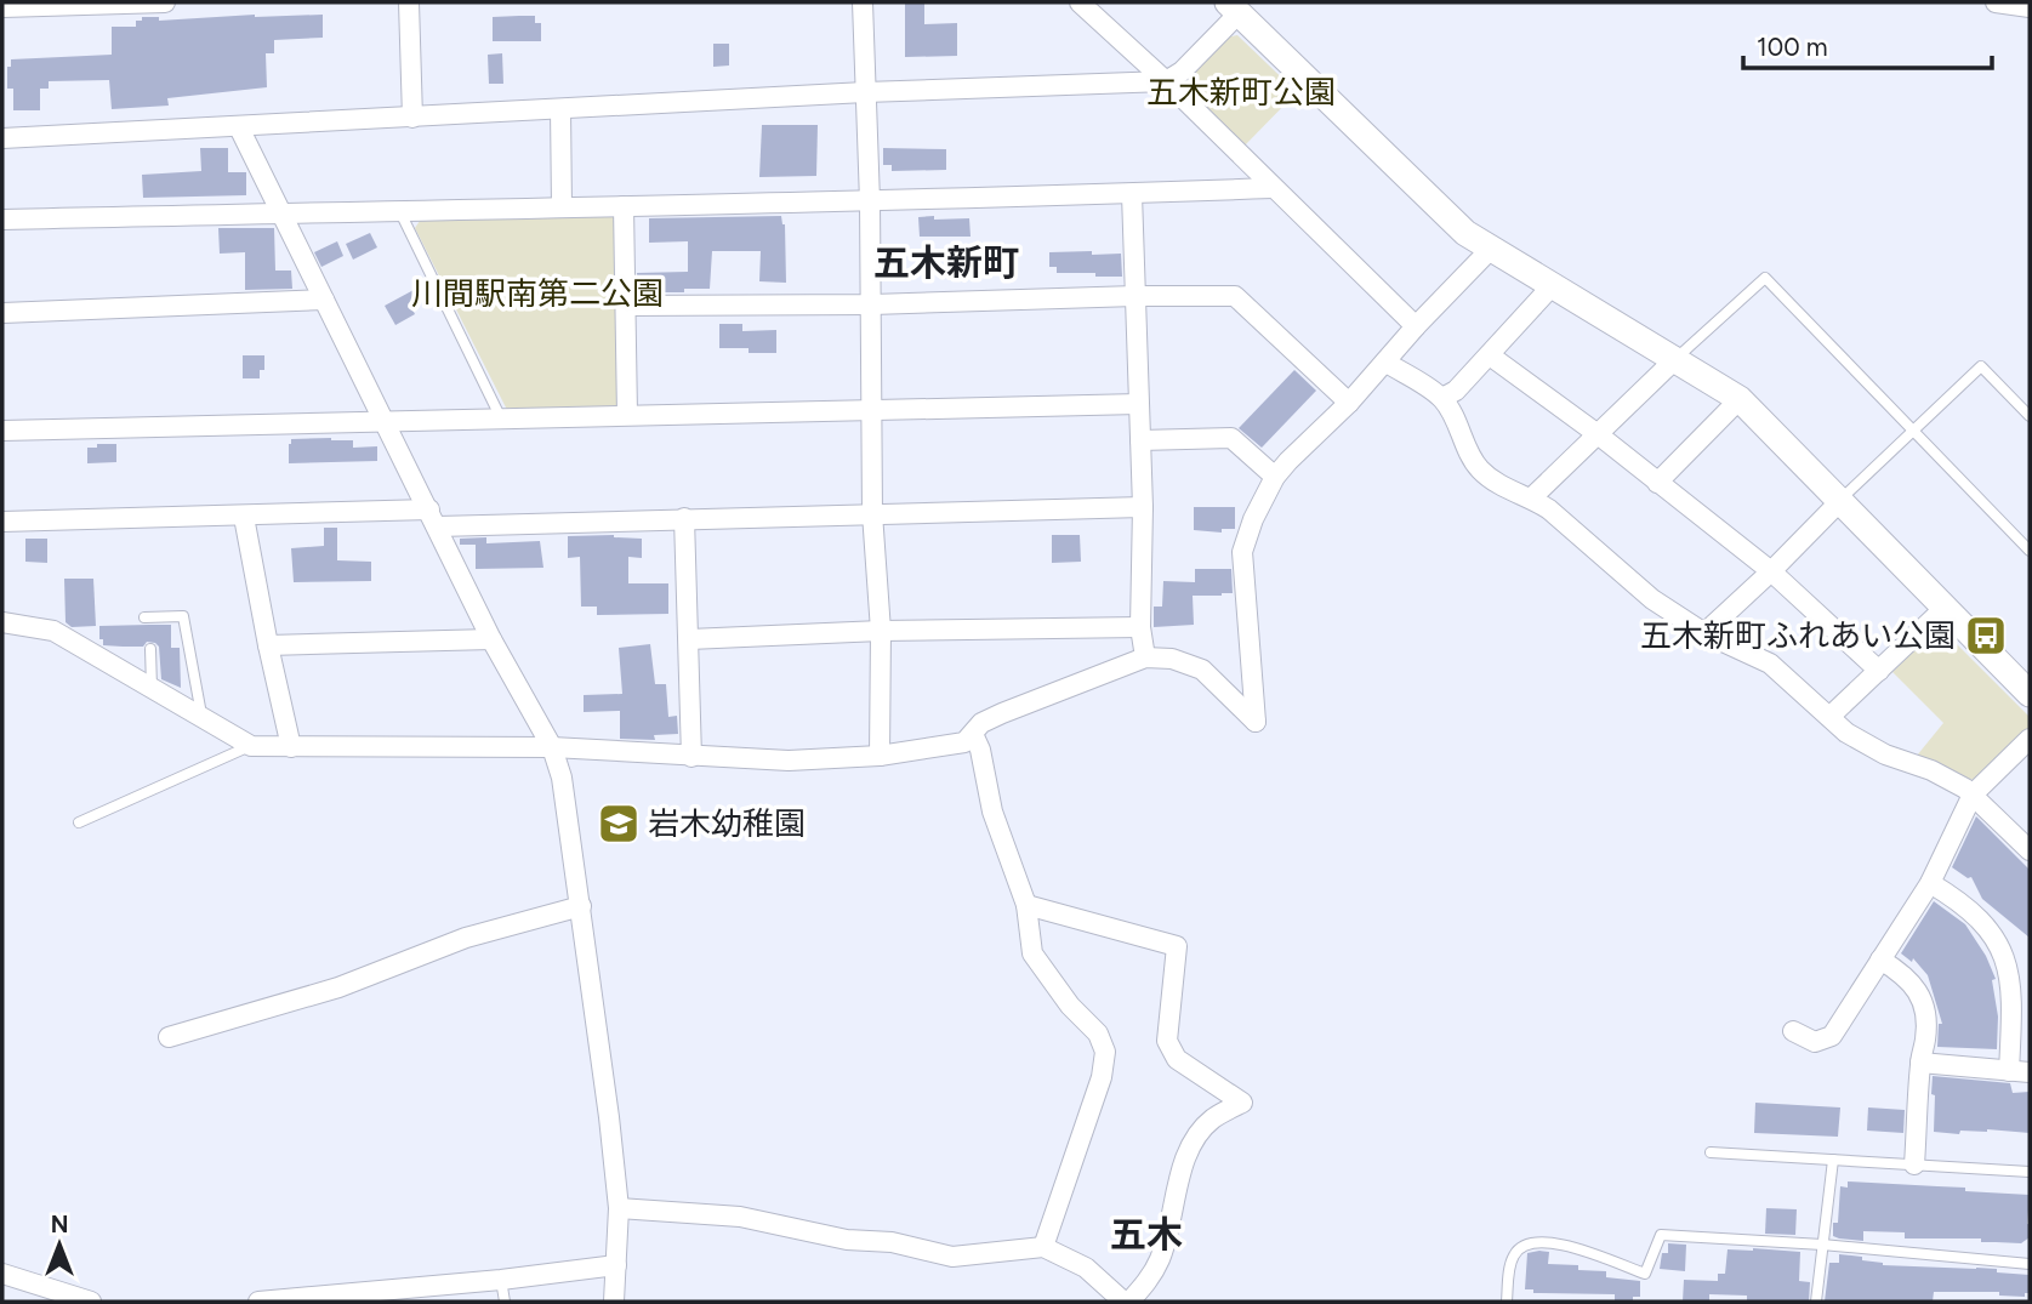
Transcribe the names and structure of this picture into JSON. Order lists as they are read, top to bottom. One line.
{"districts":["五木新町","五木"],"parks":["五木新町公園","川間駅南第二公園"],"places":{"bus stop":["五木新町ふれあい公園"],"school or university":["岩木幼稚園"]},"scale_bar":"100 m","north":"top"}
